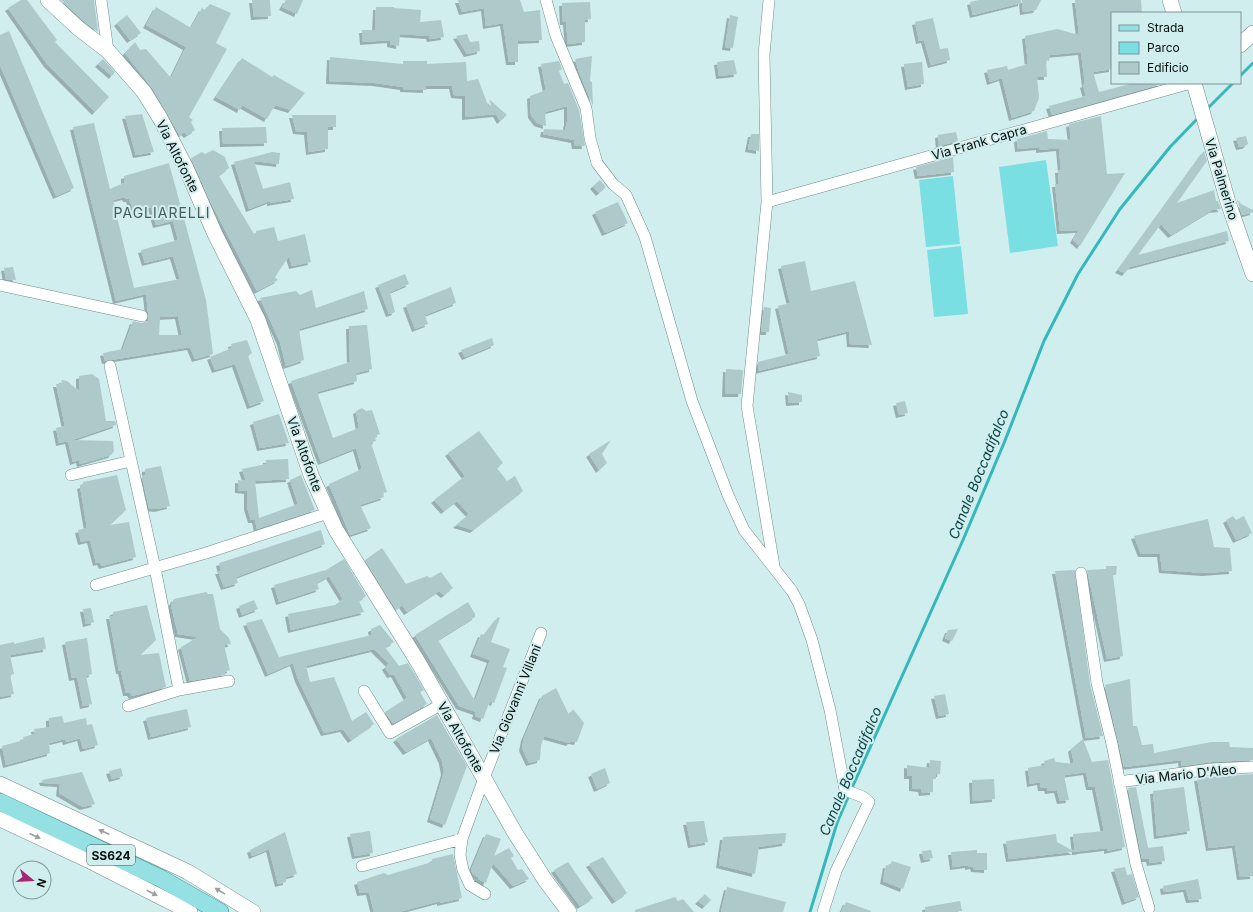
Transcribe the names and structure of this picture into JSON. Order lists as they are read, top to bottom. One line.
{"streets":{"main road":["SS624"],"street":["Via Frank Capra","Via Altofonte","Via Palmerino","Via Giovanni Villani","Via Mario D'Aleo"]},"crossings":[["Via Altofonte","Via Giovanni Villani"]],"districts":["PAGLIARELLI"],"water":["Canale Boccadifalco"],"legend":["Strada","Parco","Edificio"],"north":"right"}
